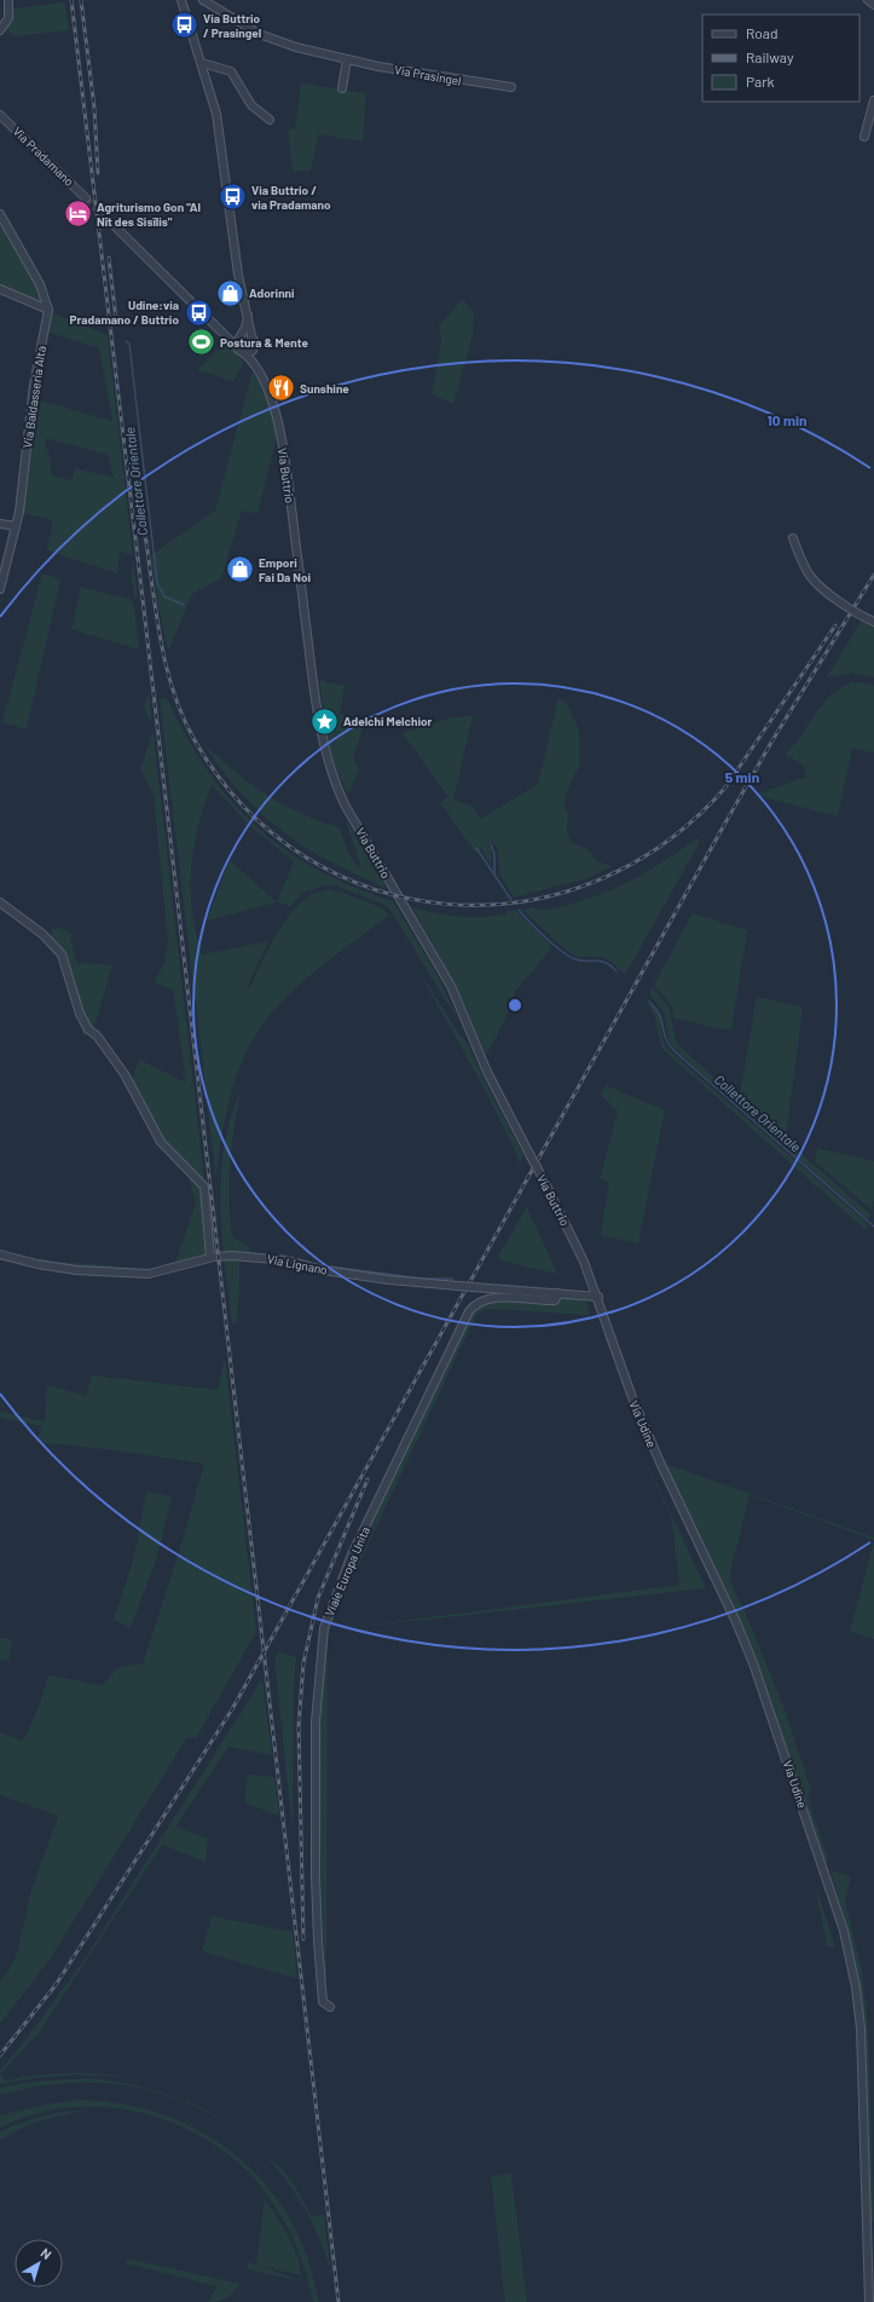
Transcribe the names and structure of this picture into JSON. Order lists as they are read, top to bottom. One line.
{"streets":{"street":["Via Prasingel","Via Pradamano","Via Baldasseria Alta","Via Buttrio","Via Lignano","Via Udine","Viale Europa Unita"]},"crossings":[["Via Buttrio","Via Lignano"],["Via Buttrio","Via Udine"],["Via Lignano","Via Udine"],["Via Lignano","Viale Europa Unita"]],"water":["Collettore Orientale"],"places":{"bus stop":["Via Buttrio / Prasingel","Via Buttrio / via Pradamano","Udine:via Pradamano / Buttrio"],"hotel":["Agriturismo Gon \"Al Nît des Sisîlis\""],"shop":["Adorinni","Empori Fai Da Noi"],"sports":["Postura & Mente"],"restaurant":["Sunshine"],"place":["Adelchi Melchior"]},"legend":["Road","Railway","Park"],"north":"top right","rings":["10 min","5 min"]}
